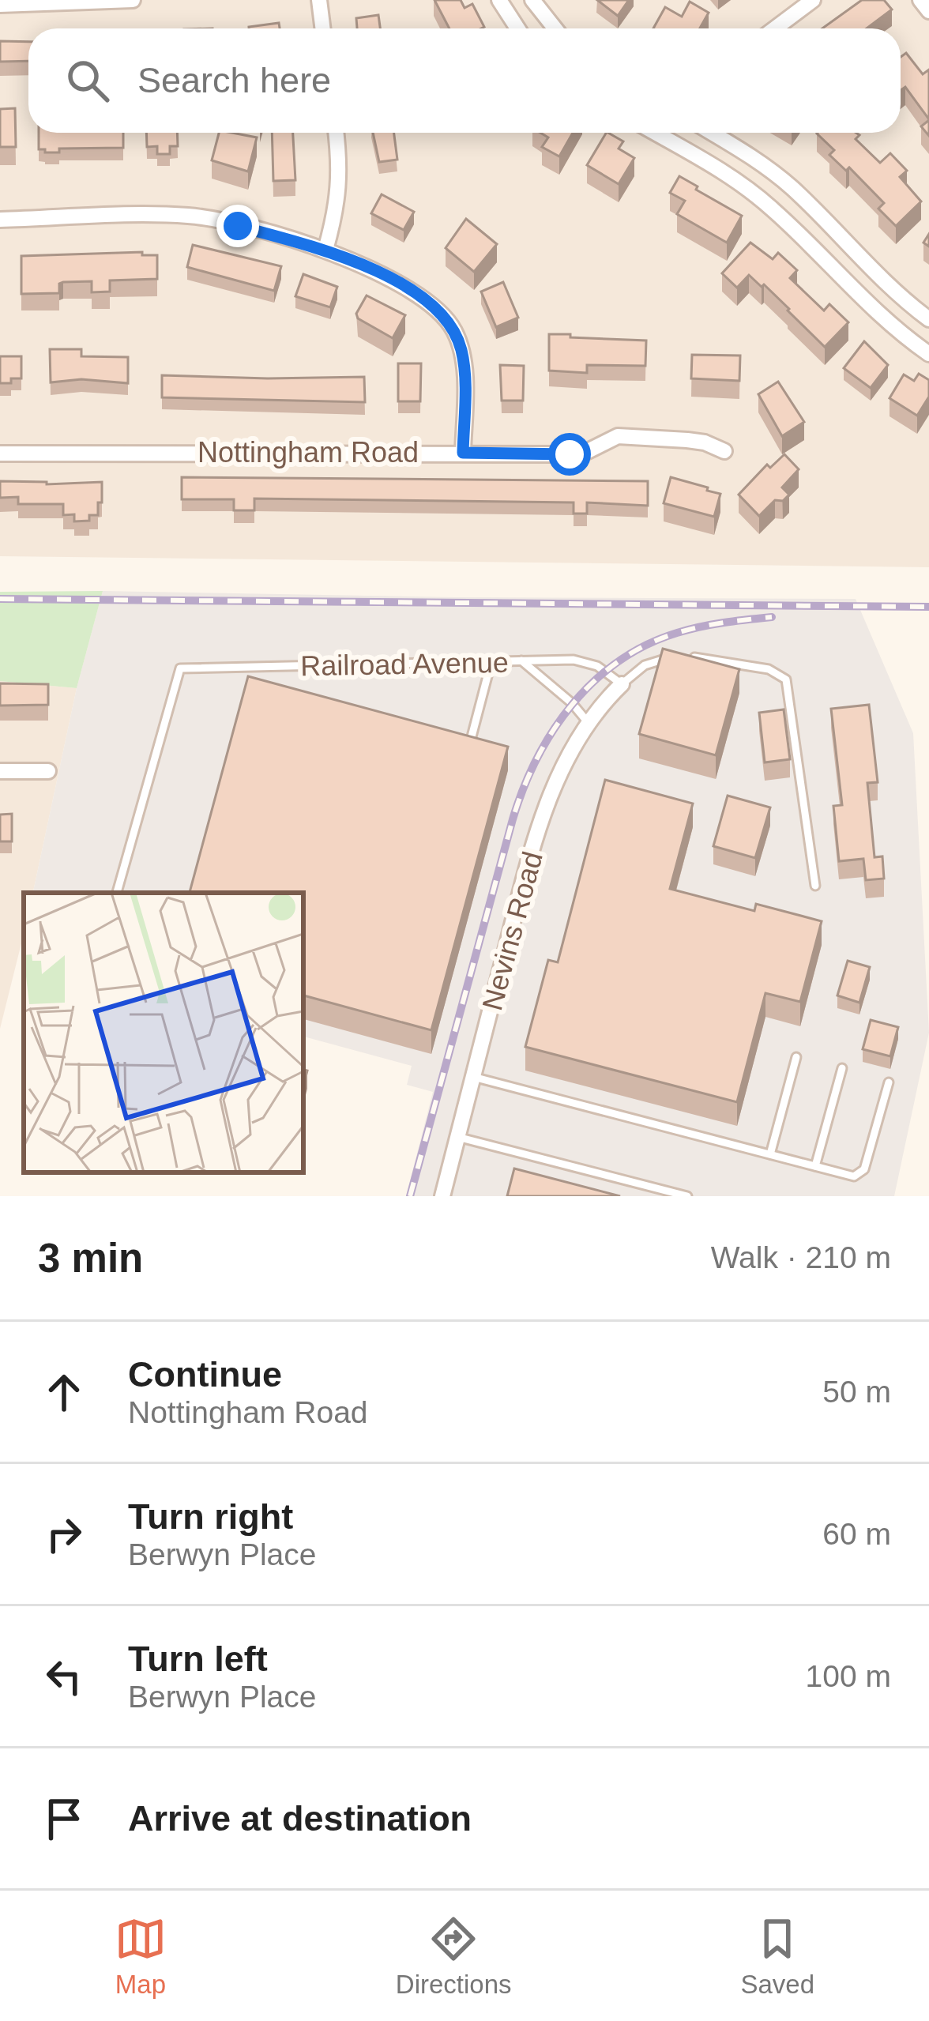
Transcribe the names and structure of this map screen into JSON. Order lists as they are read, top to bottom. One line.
{"streets":{"street":["Nottingham Road","Nevins Road"],"lane":["Railroad Avenue"]},"crossings":[["Railroad Avenue","Nevins Road"]],"page":{"search":"Search here","heading":["3 min","Walk · 210 m"],"list":[["Continue","Nottingham Road","50 m"],["Turn right","Berwyn Place","60 m"],["Turn left","Berwyn Place","100 m"],"Arrive at destination"],"nav":["Map","Directions","Saved"]}}
